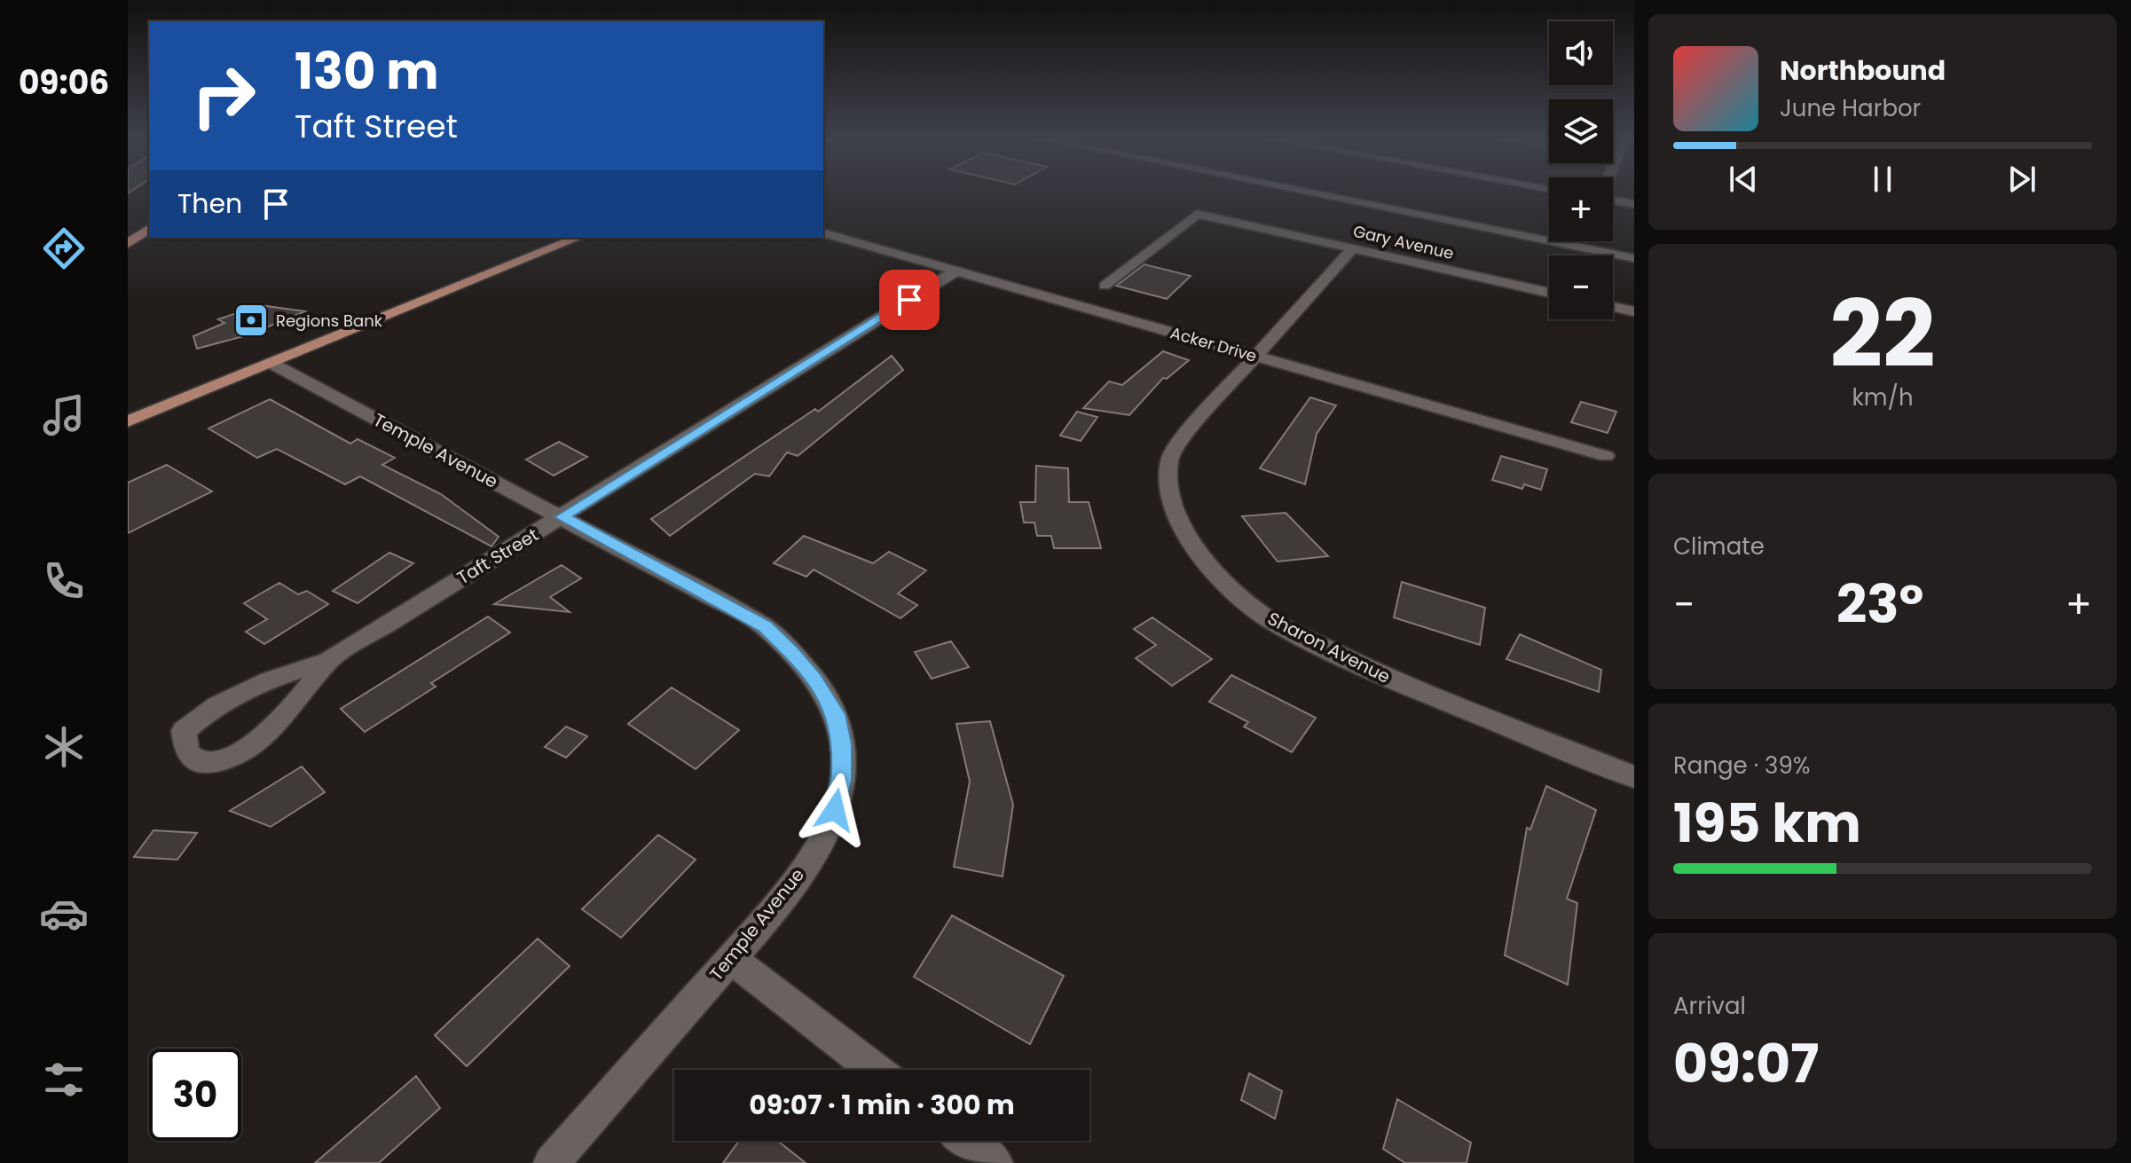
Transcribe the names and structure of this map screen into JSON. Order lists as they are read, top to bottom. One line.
{"streets":{"street":["Gary Avenue","Acker Drive","Temple Avenue","Taft Street","Sharon Avenue"]},"crossings":[["Gary Avenue","Sharon Avenue"],["Acker Drive","Taft Street"],["Acker Drive","Sharon Avenue"],["Temple Avenue","Taft Street"]],"places":{"bank":["Regions Bank"]},"page":{"tabs":"09:06","map_buttons":["+","−"],"turn":["130 m","Taft Street"],"song":["Northbound","June Harbor"],"then":"Then","tile":[["22","km/h"],"Climate",["Range · 39%","195 km"],["Arrival","09:07"]],"heat":["−","23°","+"],"limit":"30","trip":"09:07 · 1 min · 300 m"}}
